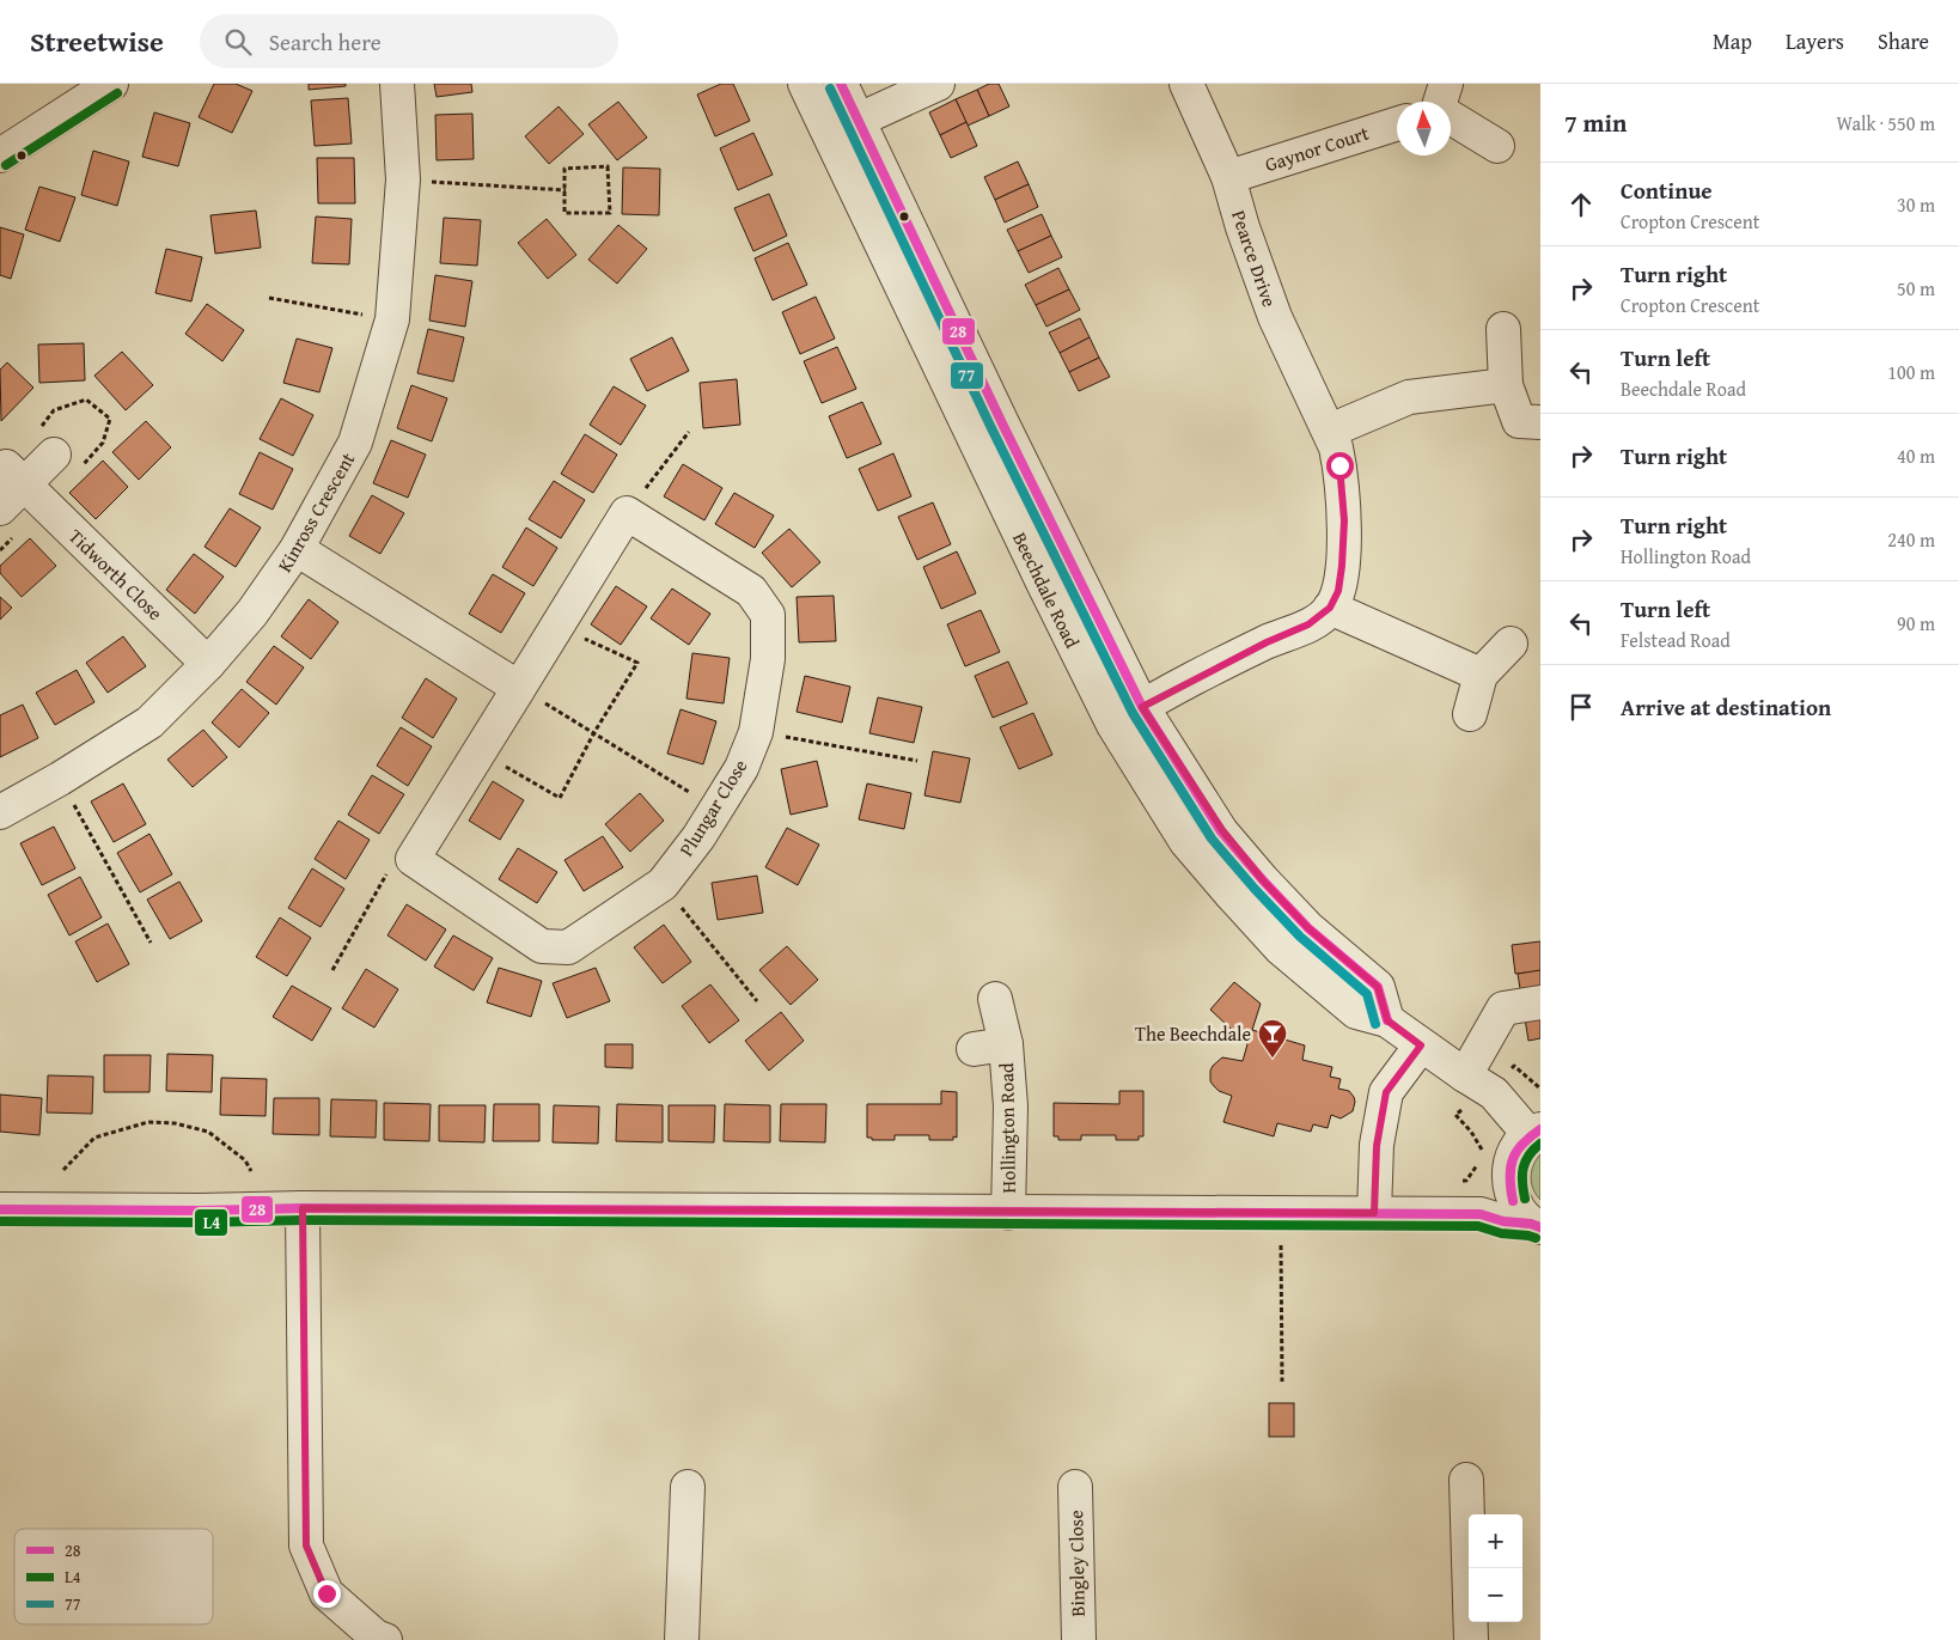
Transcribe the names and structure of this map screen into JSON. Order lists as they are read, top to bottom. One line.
{"streets":{"street":["Gaynor Court","Pearce Drive","Kinross Crescent","Tidworth Close","Beechdale Road","Plungar Close","Hollington Road","Bingley Close"]},"crossings":[["Gaynor Court","Pearce Drive"],["Kinross Crescent","Tidworth Close"]],"places":{"bar":["The Beechdale"]},"lines":["transit line 28","transit line 77","transit line L4"],"legend":["28","L4","77"],"north":"top","page":{"header":"Streetwise","search":"Search here","nav":["Map","Layers","Share"],"heading":["7 min","Walk · 550 m"],"list":[["Continue","Cropton Crescent","30 m"],["Turn right","Cropton Crescent","50 m"],["Turn left","Beechdale Road","100 m"],["Turn right","40 m"],["Turn right","Hollington Road","240 m"],["Turn left","Felstead Road","90 m"],"Arrive at destination"],"map_buttons":["+","−"]}}
